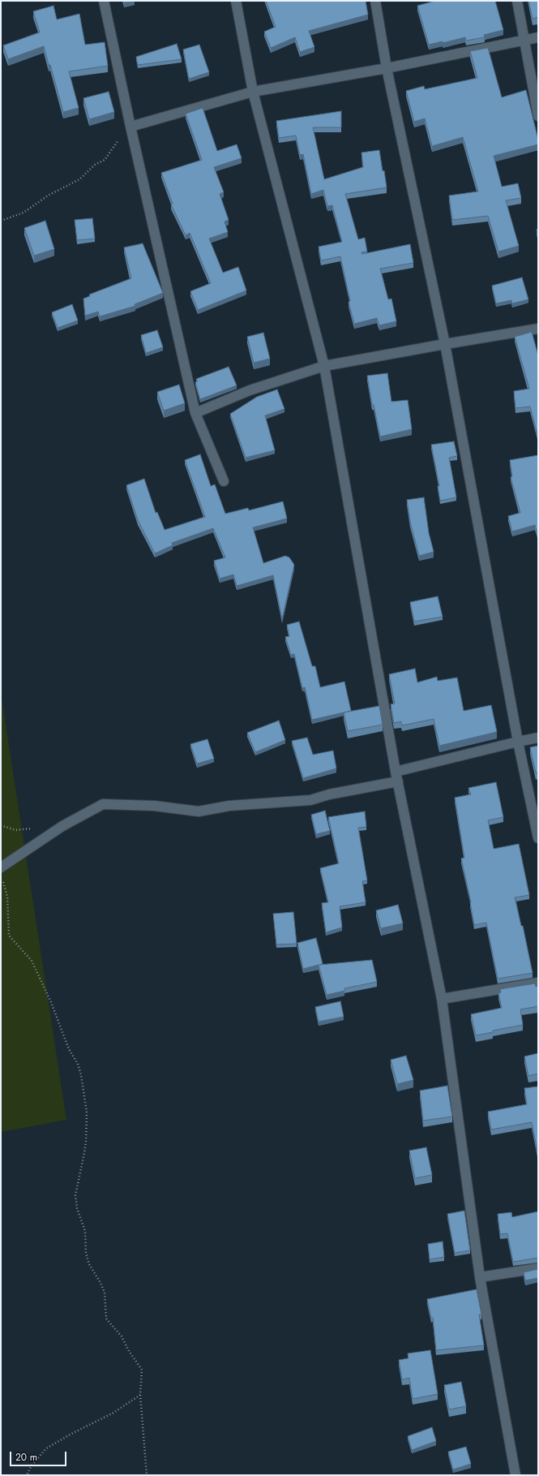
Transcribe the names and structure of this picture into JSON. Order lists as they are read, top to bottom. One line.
{"scale_bar":"20 m"}
